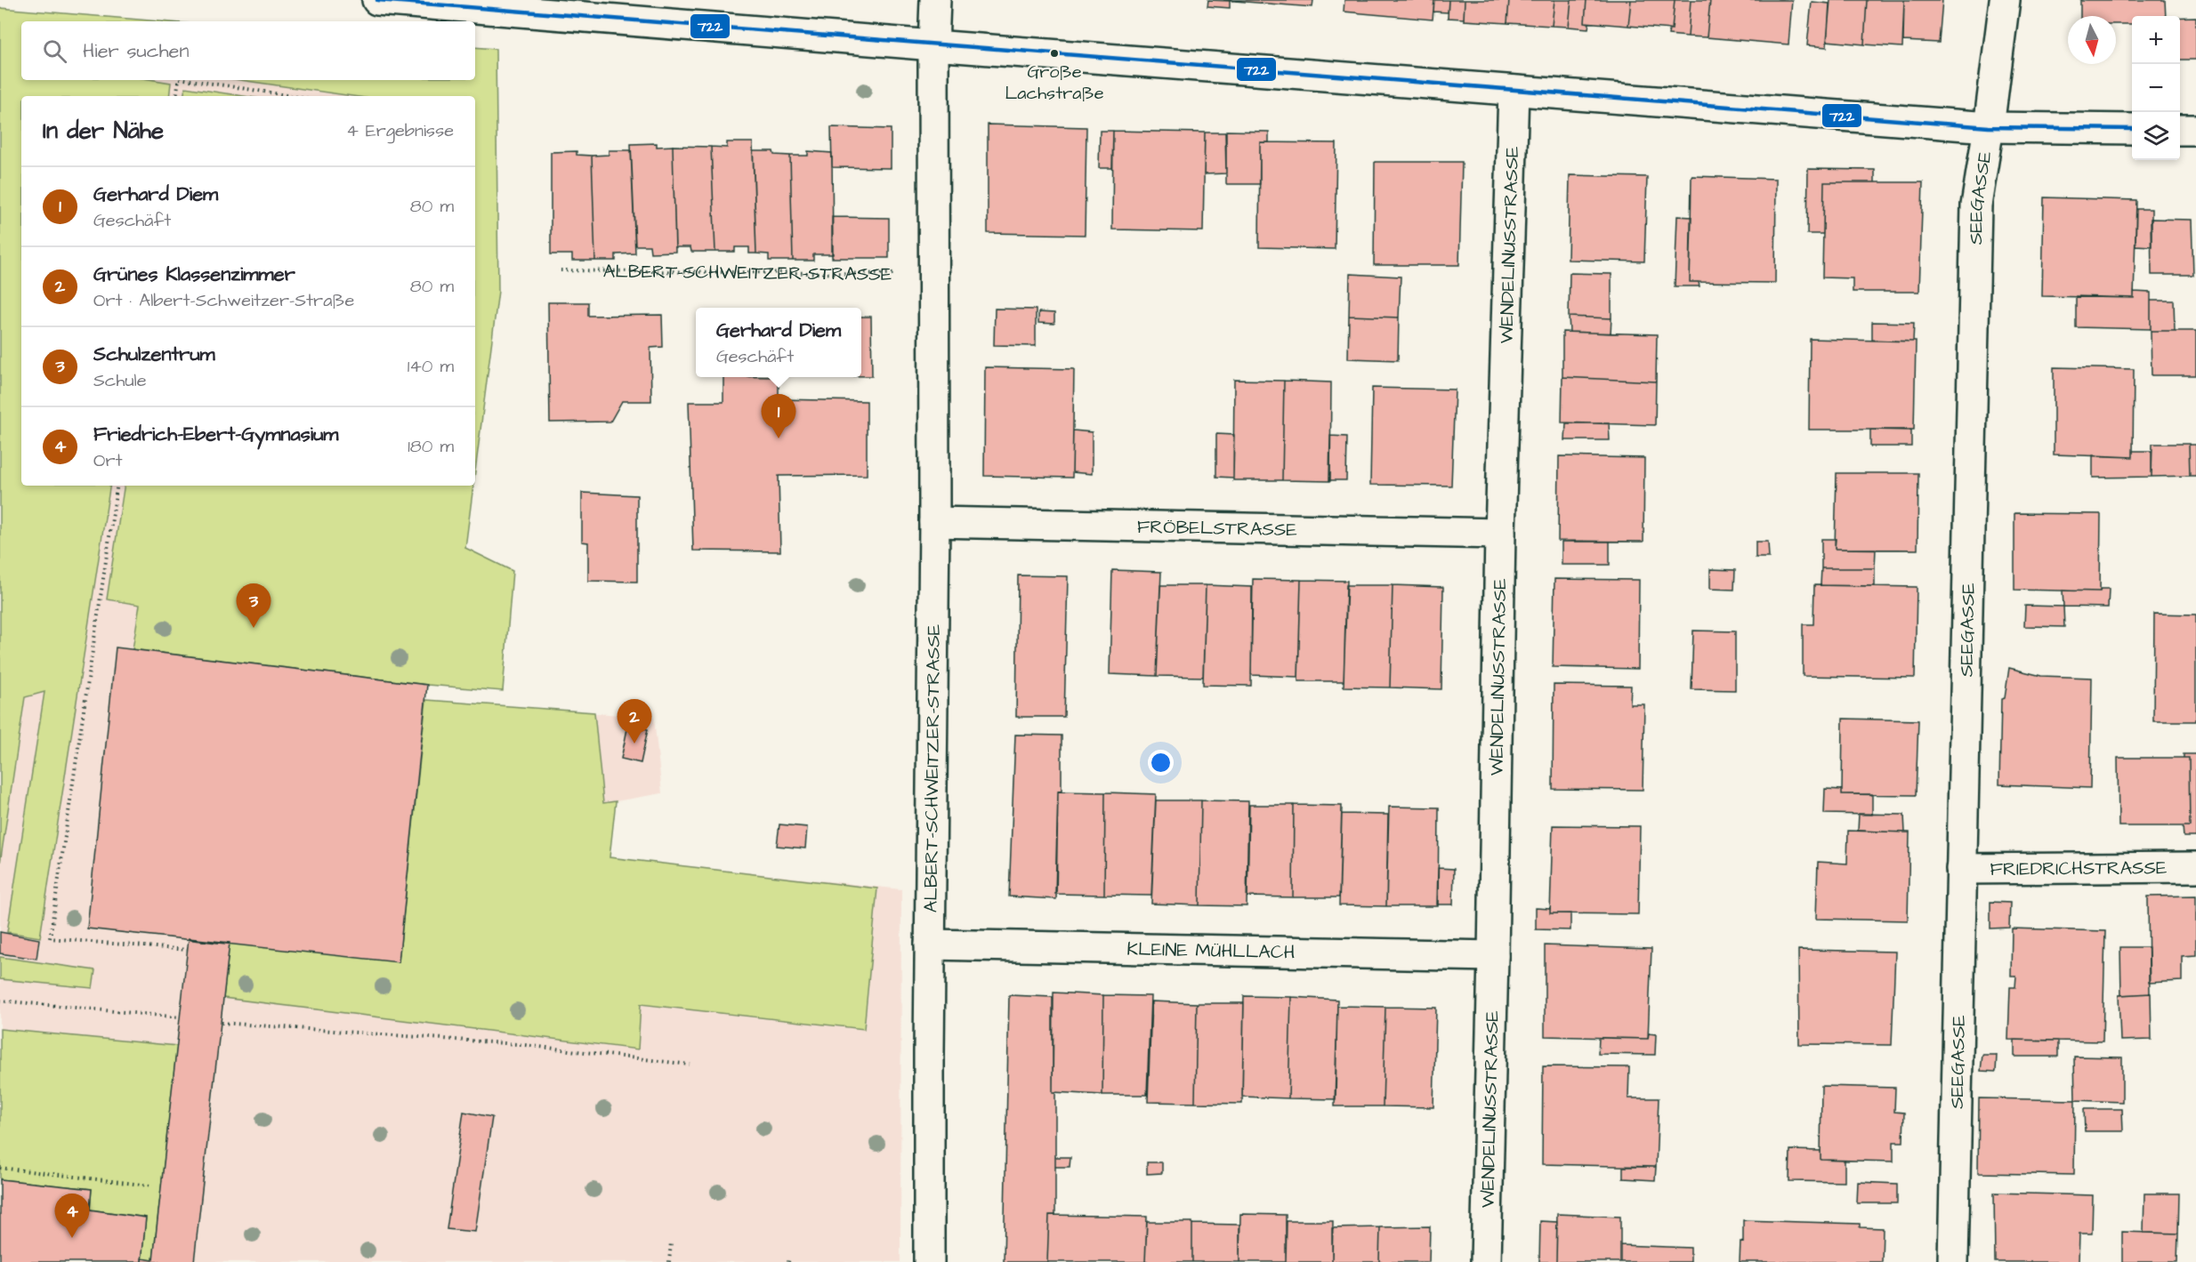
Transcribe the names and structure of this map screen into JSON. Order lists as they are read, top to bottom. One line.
{"streets":{"street":["SEEGASSE","WENDELINUSSTRASSE","ALBERT-SCHWEITZER-STRASSE","FRÖBELSTRASSE","FRIEDRICHSTRASSE","KLEINE MÜHLLACH"]},"crossings":[["SEEGASSE","FRIEDRICHSTRASSE"],["WENDELINUSSTRASSE","FRÖBELSTRASSE"],["WENDELINUSSTRASSE","KLEINE MÜHLLACH"],["ALBERT-SCHWEITZER-STRASSE","FRÖBELSTRASSE"],["ALBERT-SCHWEITZER-STRASSE","KLEINE MÜHLLACH"]],"places":["Große Lachstraße"],"lines":["transit line 722"],"north":"bottom","page":{"map_buttons":["+","−"],"search":"Hier suchen","heading":["In der Nähe","4 Ergebnisse"],"list":[{"mark":"1","name":"Gerhard Diem","note":"Geschäft","value":"80 m"},{"mark":"2","name":"Grünes Klassenzimmer","note":"Ort · Albert-Schweitzer-Straße","value":"80 m"},{"mark":"3","name":"Schulzentrum","note":"Schule","value":"140 m"},{"mark":"4","name":"Friedrich-Ebert-Gymnasium","note":"Ort","value":"180 m"}],"popup":["Gerhard Diem","Geschäft"],"pins":["1","3","2","4"]}}
